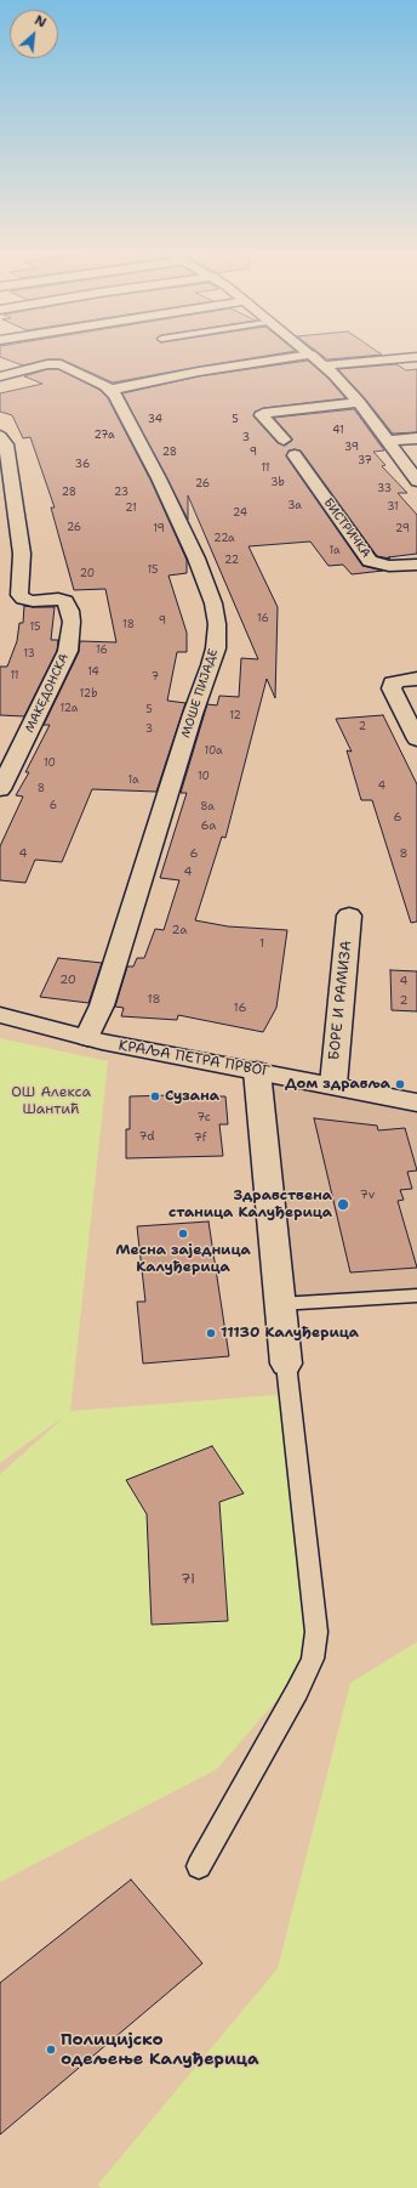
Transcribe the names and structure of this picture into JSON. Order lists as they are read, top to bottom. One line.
{"streets":{"street":["БИСТРИЧКА","МАКЕДОНСКА","МОШЕ ПИЈАДЕ","БОРЕ И РАМИЗА","КРАЉА ПЕТРА ПРВОГ"]},"crossings":[["МОШЕ ПИЈАДЕ","КРАЉА ПЕТРА ПРВОГ"],["БОРЕ И РАМИЗА","КРАЉА ПЕТРА ПРВОГ"]],"parks":["ОШ Алекса Шантић"],"places":["Дом здравља","Сузана","Здравствена станица Калуђерица","Месна заједница Калуђерица","11130 Калуђерица","Полицијско одељење Калуђерица"],"house_numbers":["34","5","41","27a","3","39","28","9","37","36","11","3b","26","33","28","23","3a","31","21","24","26","19","29","22a","1a","22","15","20","16","9","18","15","16","13","14","11","7","12b","12a","5","12","2","3","10a","10","10","1a","4","8","6","8a","6","6a","4","6","8","4","2a","1","20","4","18","2","16","7c","7d","7f","7v","7i"],"north":"top right"}
